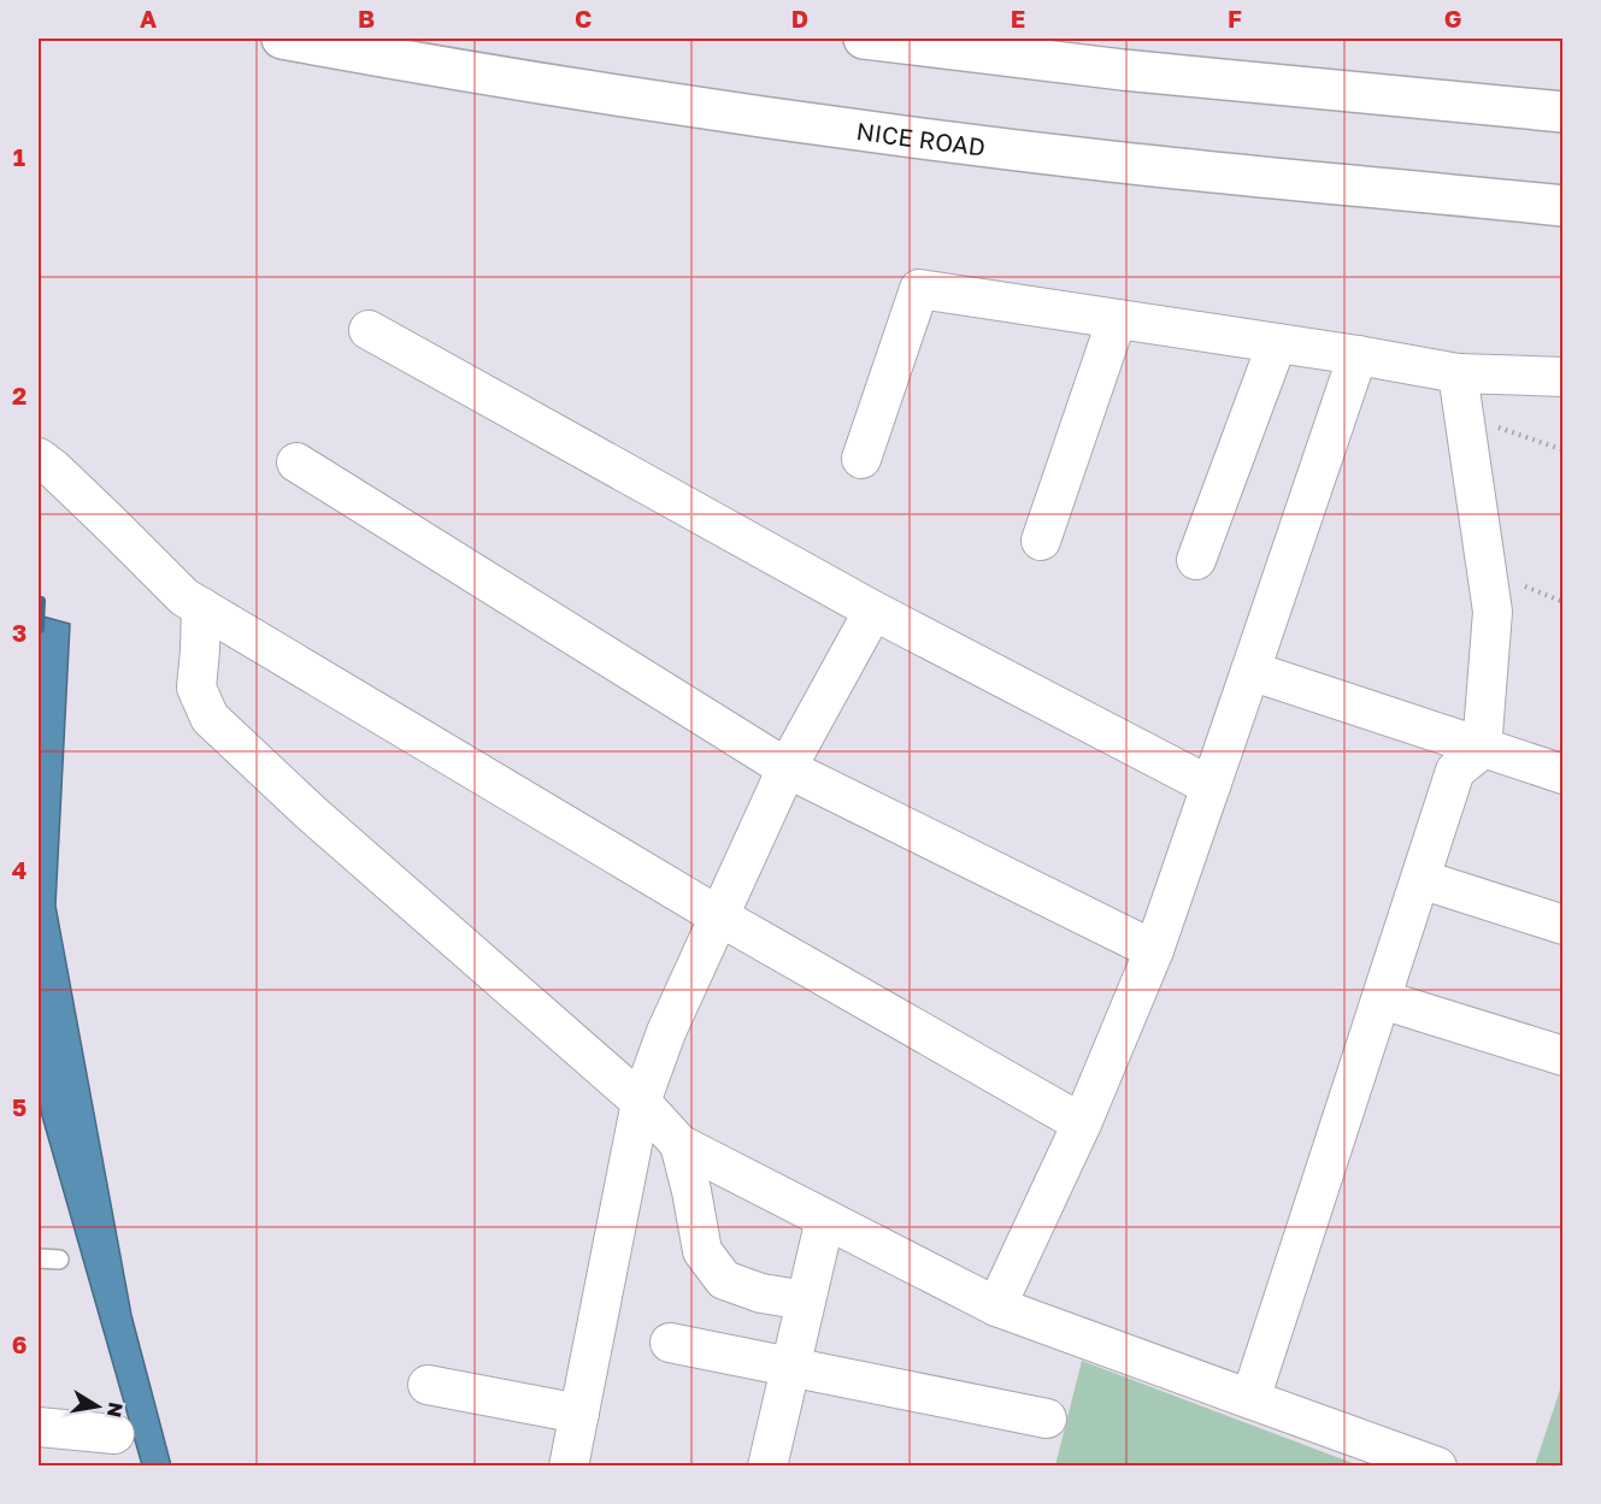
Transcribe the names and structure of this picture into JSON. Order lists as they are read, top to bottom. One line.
{"streets":{"highway":["NICE ROAD"]},"north":"right","grid":{"columns":["A","B","C","D","E","F","G"],"rows":["1","2","3","4","5","6"]}}
